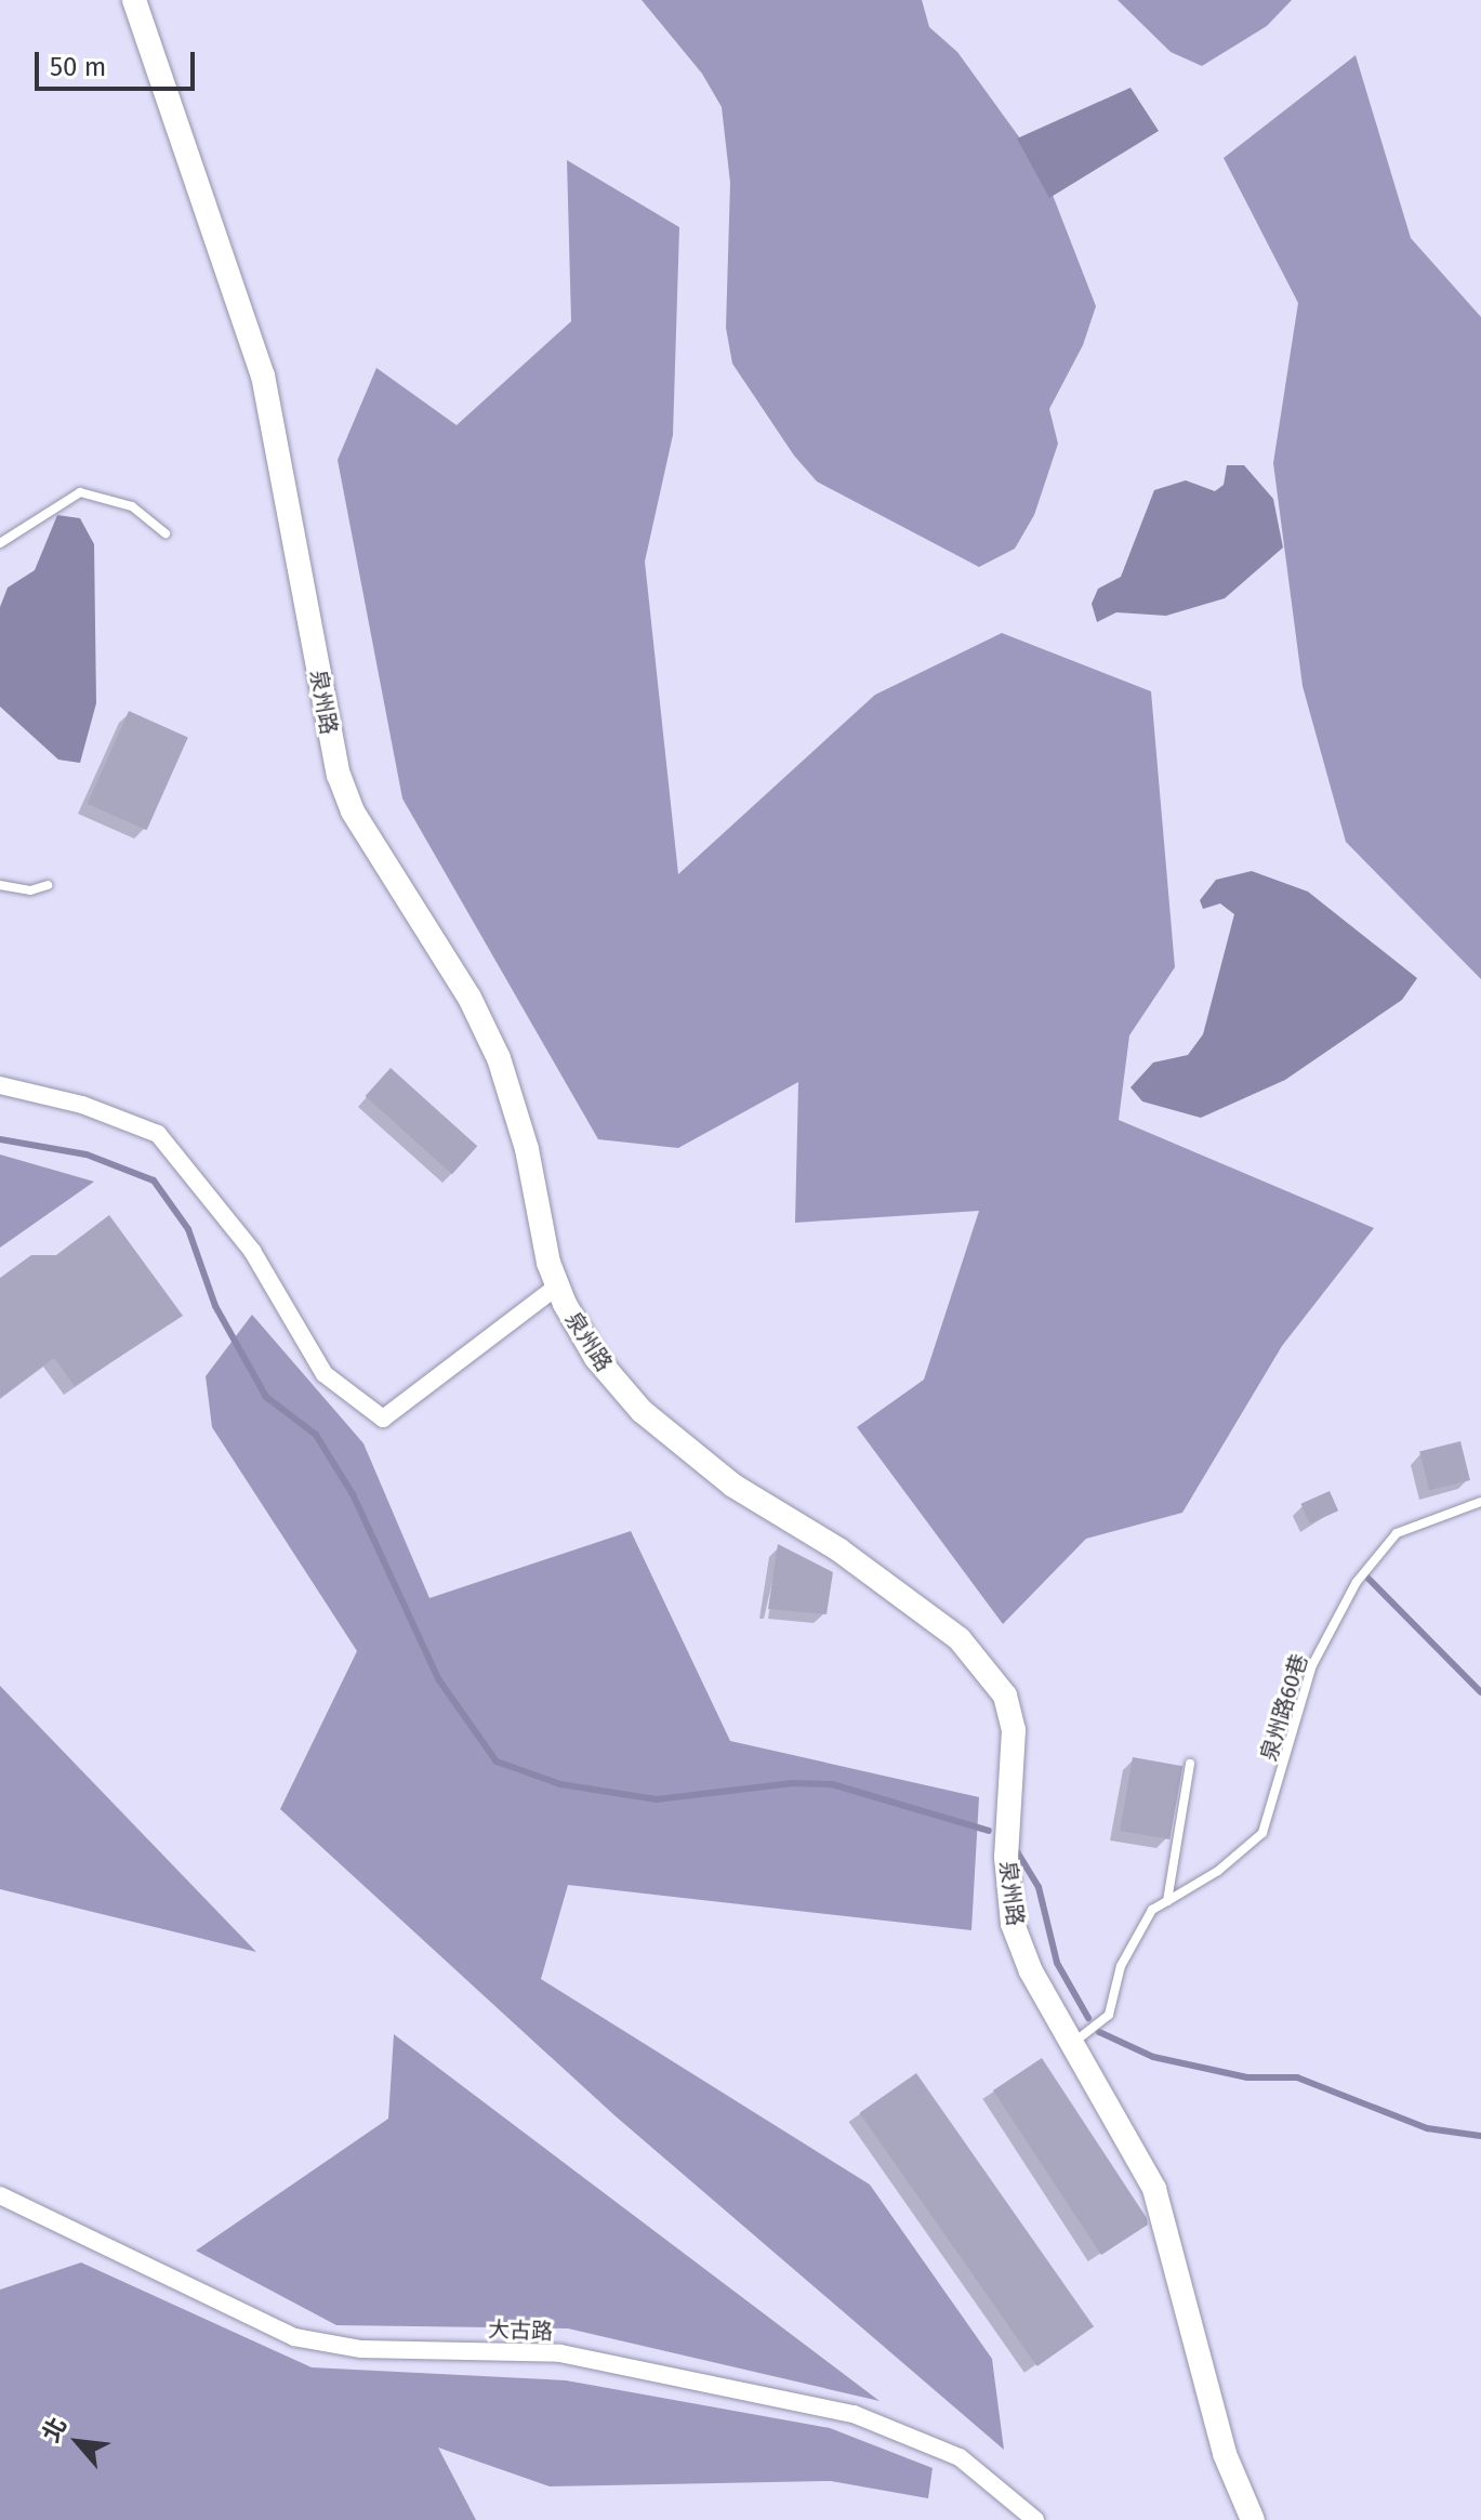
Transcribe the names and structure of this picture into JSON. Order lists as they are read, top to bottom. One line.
{"streets":{"street":["泉州路","大古路"],"lane":["泉州路60巷"]},"crossings":[["泉州路","泉州路60巷"]],"scale_bar":"50 m","north":"top left"}
